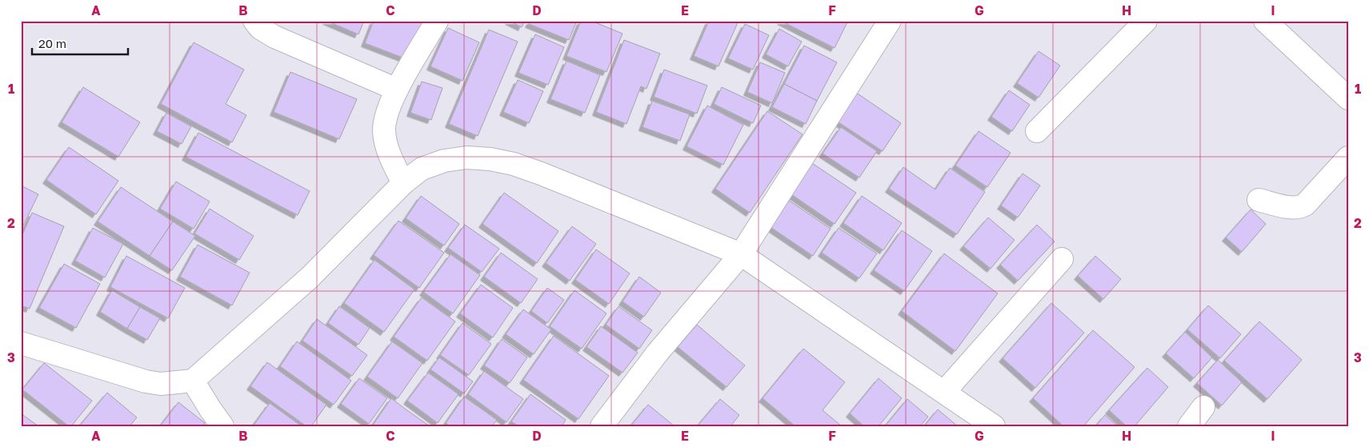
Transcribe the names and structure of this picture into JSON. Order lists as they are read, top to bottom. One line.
{"scale_bar":"20 m","grid":{"columns":["A","B","C","D","E","F","G","H","I"],"rows":["1","2","3"]}}
